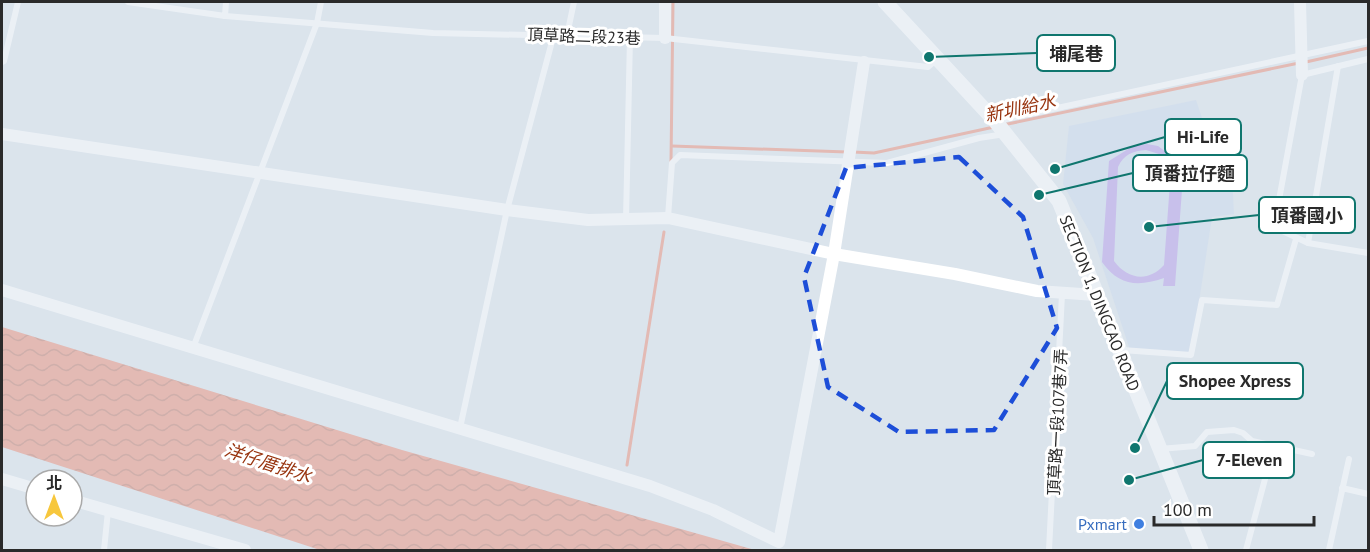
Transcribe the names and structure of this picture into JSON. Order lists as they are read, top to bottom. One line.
{"streets":{"street":["SECTION 1, DINGCAO ROAD"],"lane":["頂草路二段23巷","頂草路一段107巷7弄"]},"crossings":[["頂草路二段23巷","SECTION 1, DINGCAO ROAD"]],"water":["新圳給水","洋仔厝排水"],"places":["埔尾巷","Hi-Life","頂番拉仔麵","頂番國小","Shopee Xpress","7-Eleven","Pxmart"],"scale_bar":"100 m","north":"top"}
